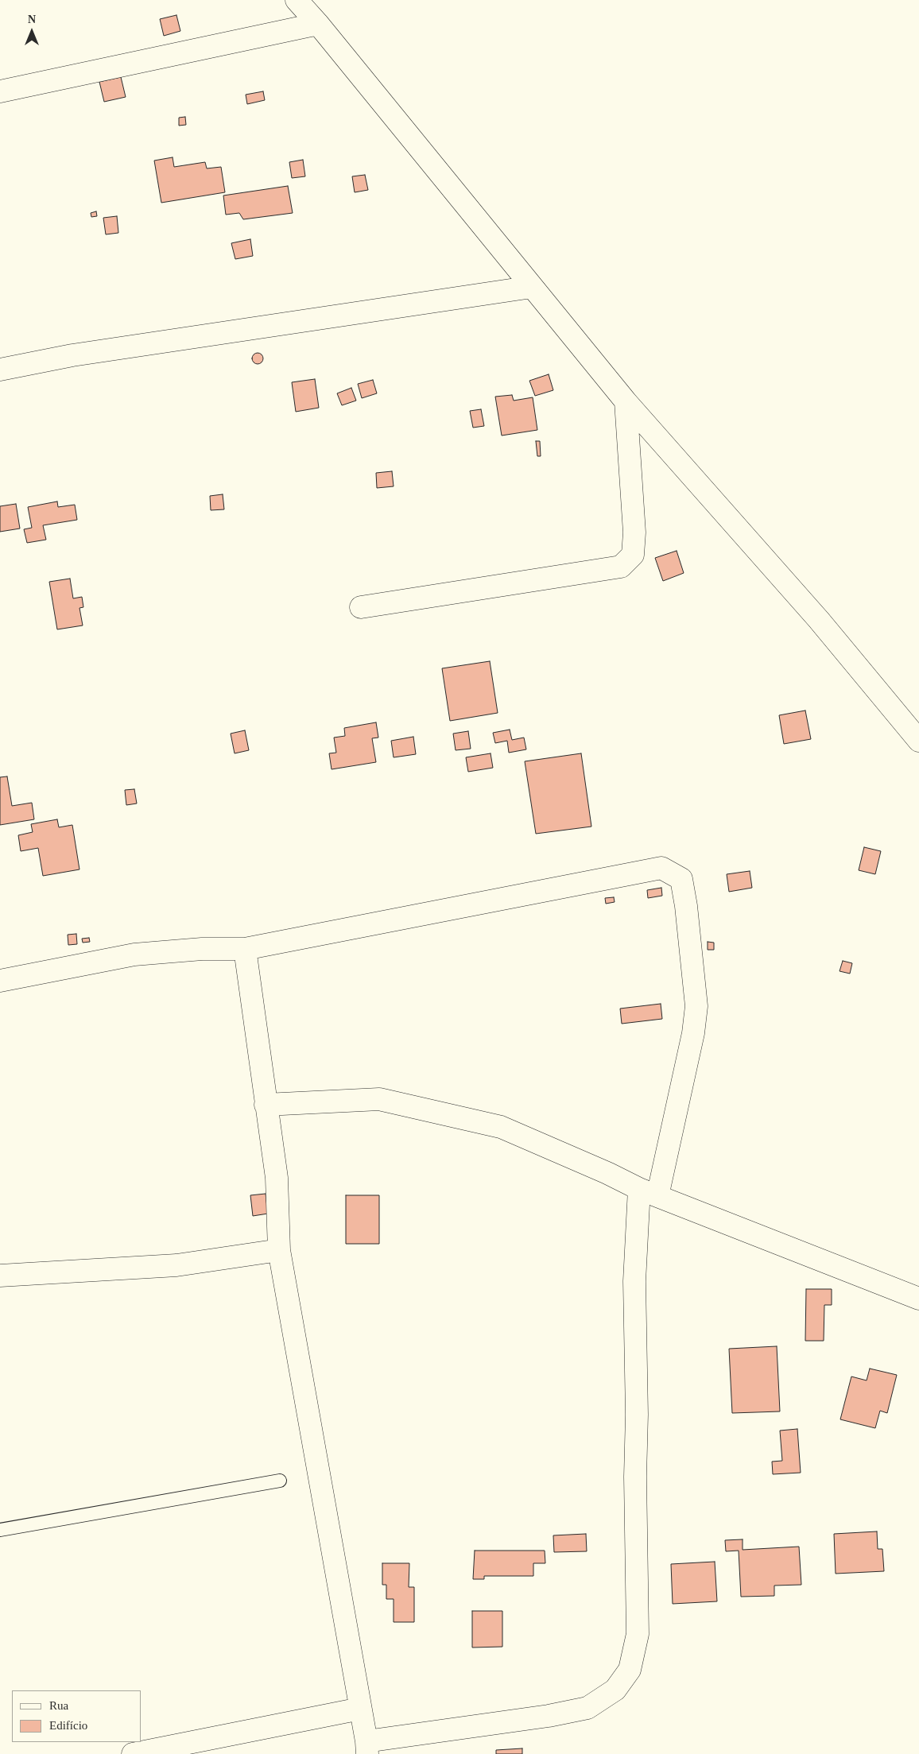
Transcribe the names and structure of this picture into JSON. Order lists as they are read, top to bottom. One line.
{"legend":["Rua","Edifício"],"north":"top"}
